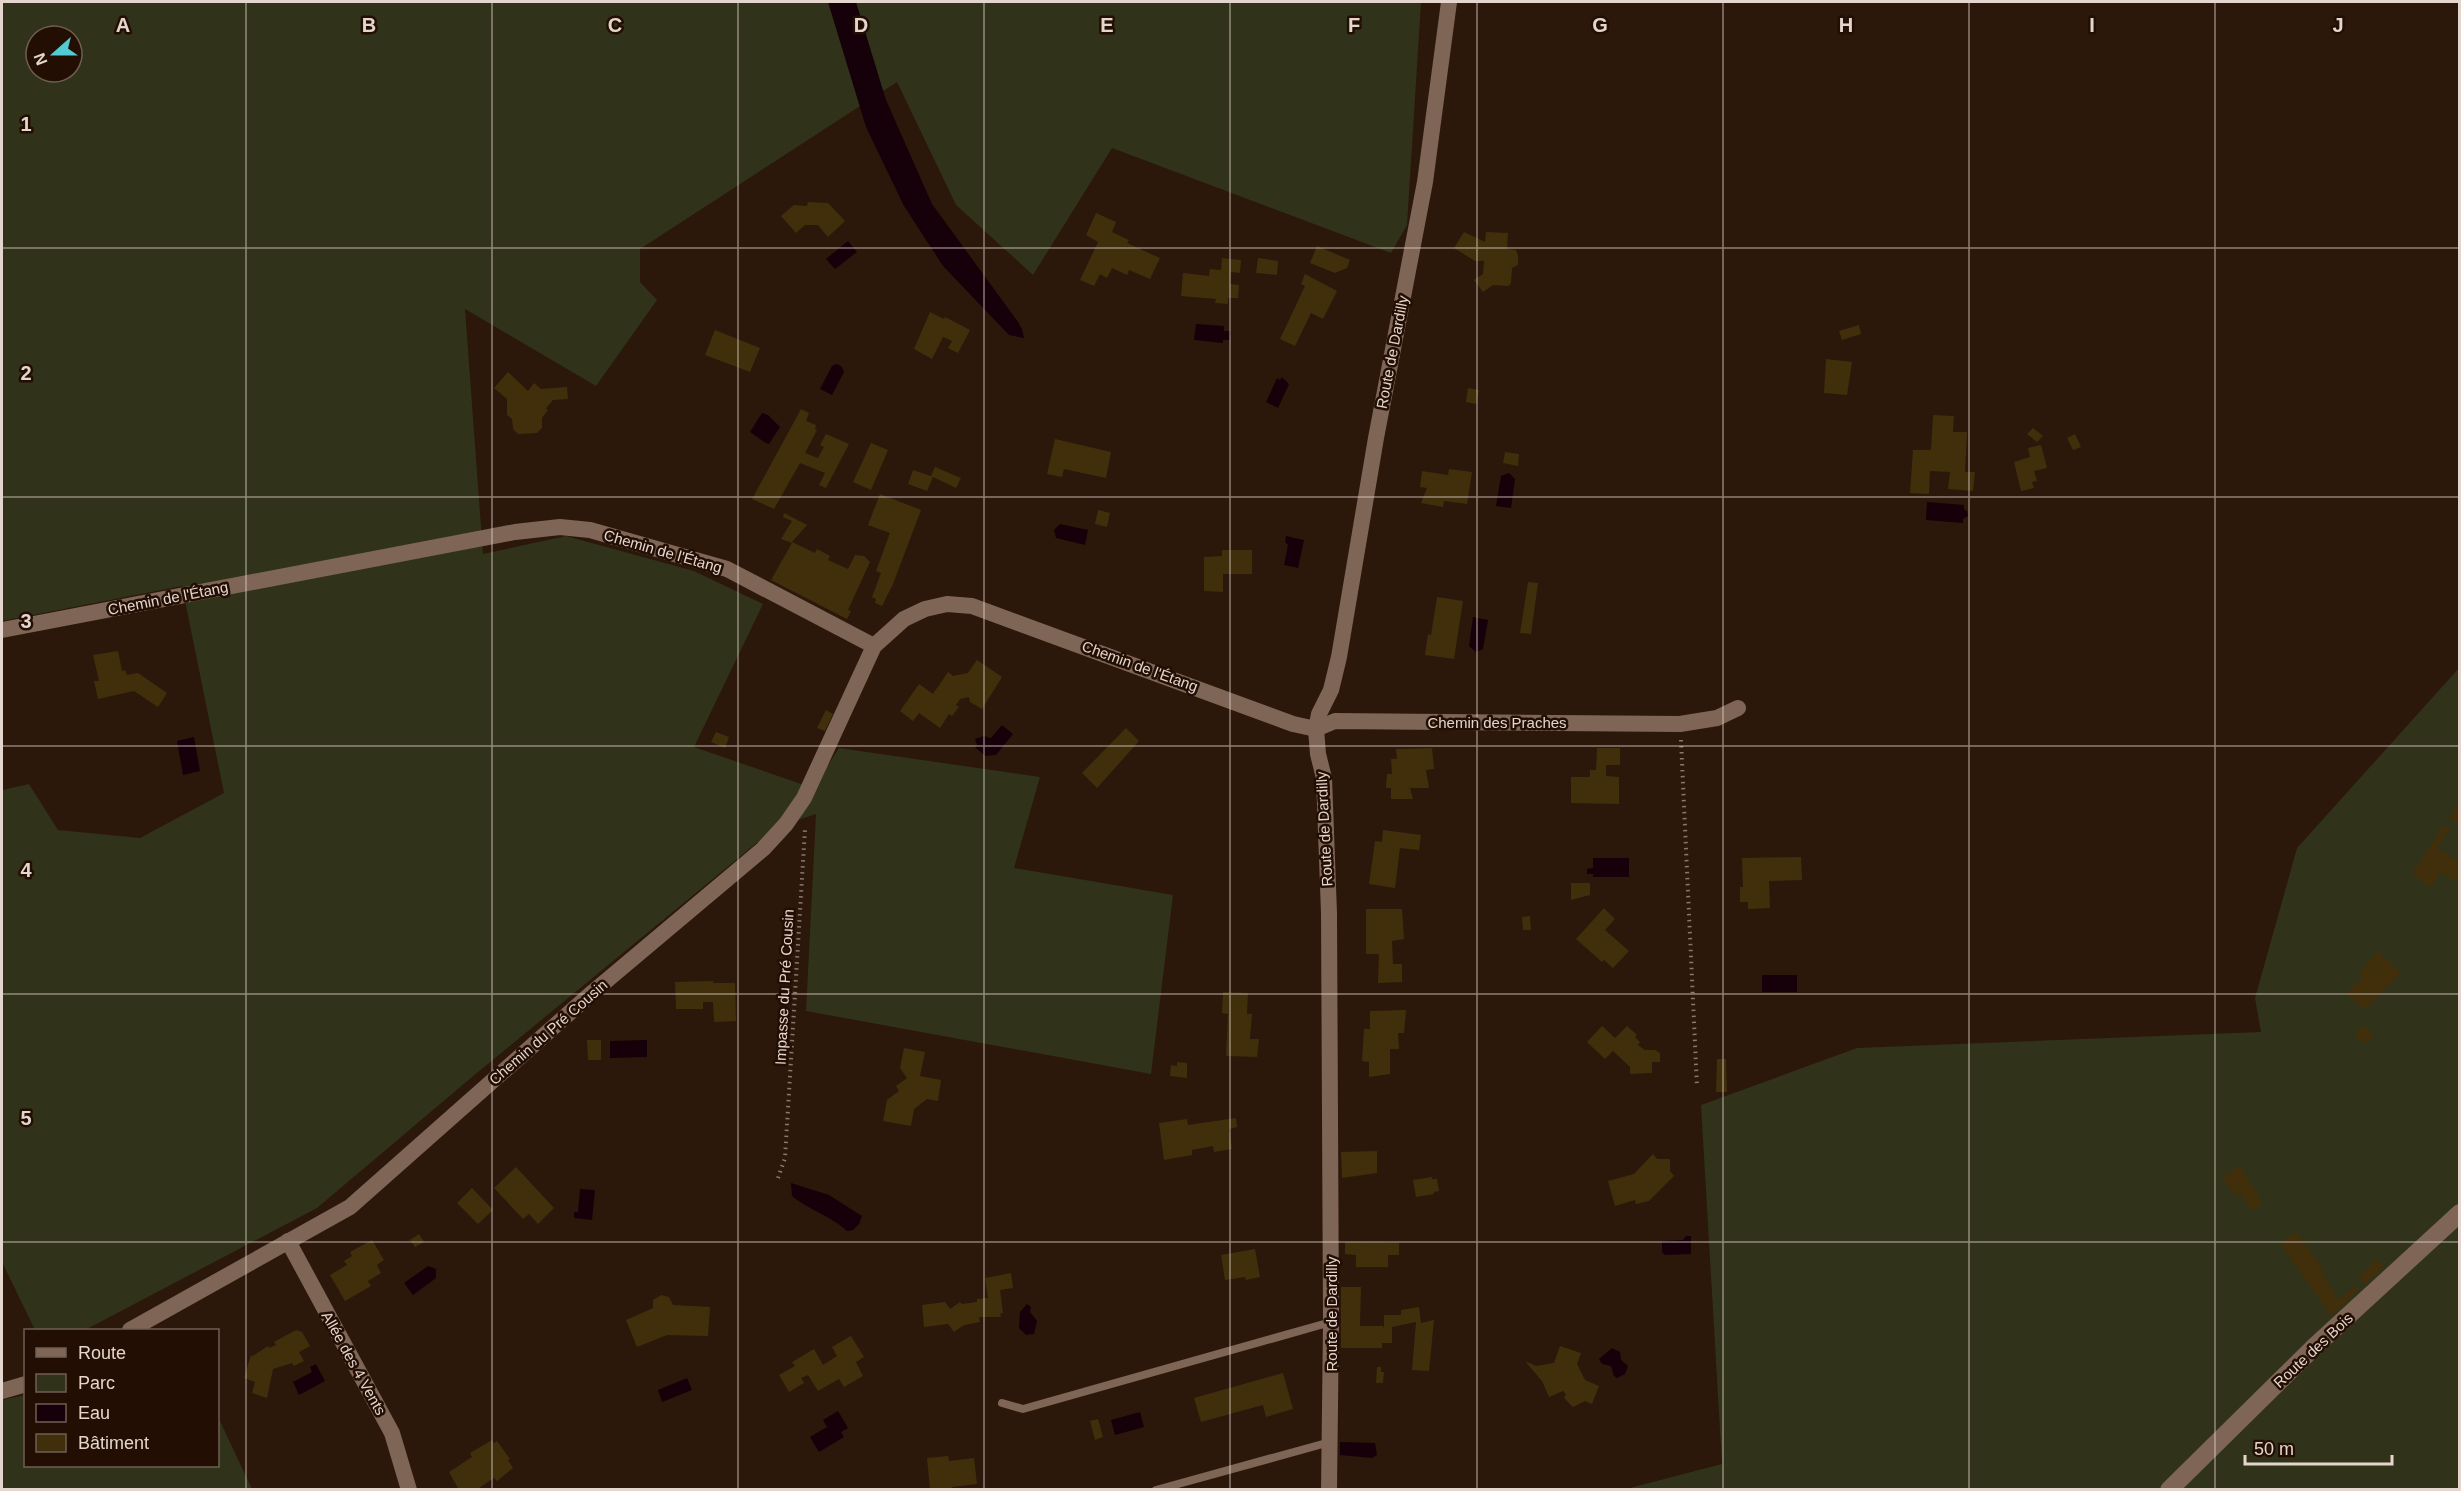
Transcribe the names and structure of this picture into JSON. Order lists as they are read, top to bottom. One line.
{"streets":{"street":["Route de Dardilly","Chemin de l'Étang","Chemin des Praches","Chemin du Pré Cousin","Route des Bois","Allée des 4 Vents"],"path":["Impasse du Pré Cousin"]},"crossings":[["Route de Dardilly","Chemin de l'Étang"],["Route de Dardilly","Chemin des Praches"],["Chemin de l'Étang","Chemin des Praches"],["Chemin de l'Étang","Chemin du Pré Cousin"],["Impasse du Pré Cousin","Chemin du Pré Cousin"],["Chemin du Pré Cousin","Allée des 4 Vents"]],"legend":["Route","Parc","Eau","Bâtiment"],"scale_bar":"50 m","north":"left","grid":{"columns":["A","B","C","D","E","F","G","H","I","J"],"rows":["1","2","3","4","5"]}}
